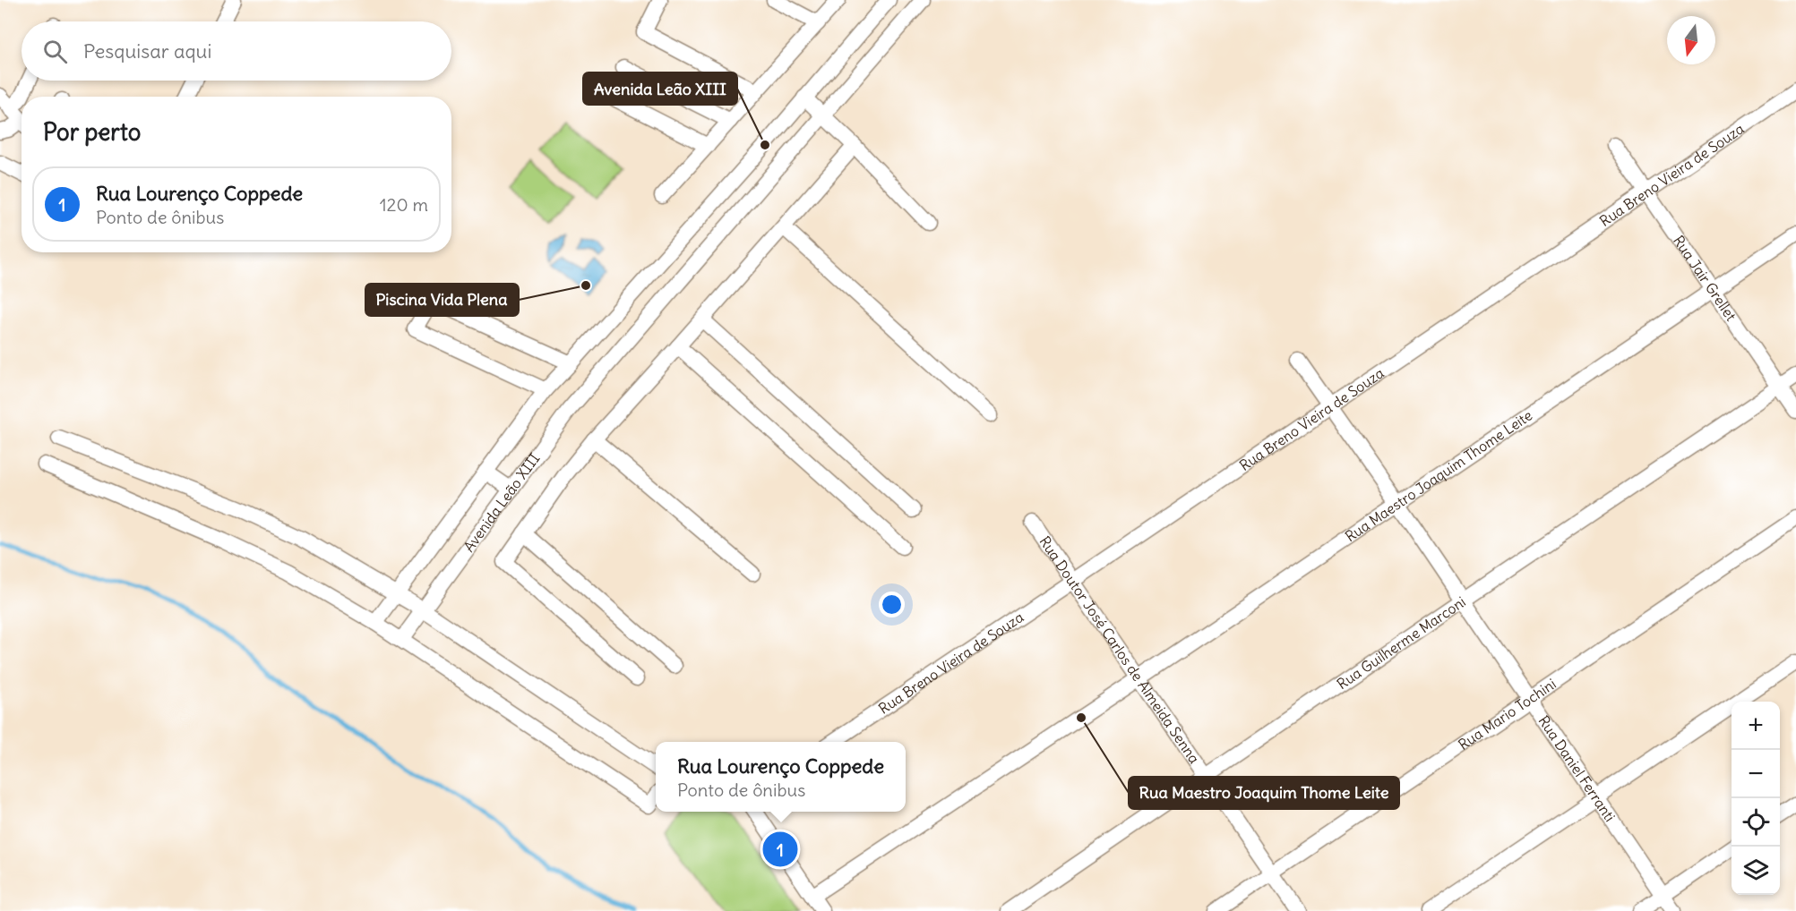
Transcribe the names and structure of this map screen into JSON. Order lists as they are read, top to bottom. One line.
{"streets":{"street":["Rua Breno Vieira de Souza","Rua Jair Grellet","Rua Maestro Joaquim Thome Leite","Avenida Leão XIII","Rua Guilherme Marconi","Rua Doutor José Carlos de Almeida Senna","Rua Mario Tochini","Rua Daniel Ferranti"]},"crossings":[["Rua Breno Vieira de Souza","Rua Jair Grellet"],["Rua Breno Vieira de Souza","Rua Doutor José Carlos de Almeida Senna"],["Rua Breno Vieira de Souza","Rua Daniel Ferranti"],["Rua Jair Grellet","Rua Maestro Joaquim Thome Leite"],["Rua Jair Grellet","Rua Guilherme Marconi"],["Rua Maestro Joaquim Thome Leite","Rua Doutor José Carlos de Almeida Senna"],["Rua Maestro Joaquim Thome Leite","Rua Daniel Ferranti"],["Rua Guilherme Marconi","Rua Doutor José Carlos de Almeida Senna"],["Rua Guilherme Marconi","Rua Daniel Ferranti"],["Rua Doutor José Carlos de Almeida Senna","Rua Mario Tochini"],["Rua Mario Tochini","Rua Daniel Ferranti"]],"places":["Avenida Leão XIII","Piscina Vida Plena","Rua Maestro Joaquim Thome Leite"],"north":"bottom","page":{"search":"Pesquisar aqui","heading":"Por perto","list":[{"mark":"1","name":"Rua Lourenço Coppede","note":"Ponto de ônibus","value":"120 m"}],"map_buttons":["+","−"],"popup":["Rua Lourenço Coppede","Ponto de ônibus"],"pins":"1"}}
